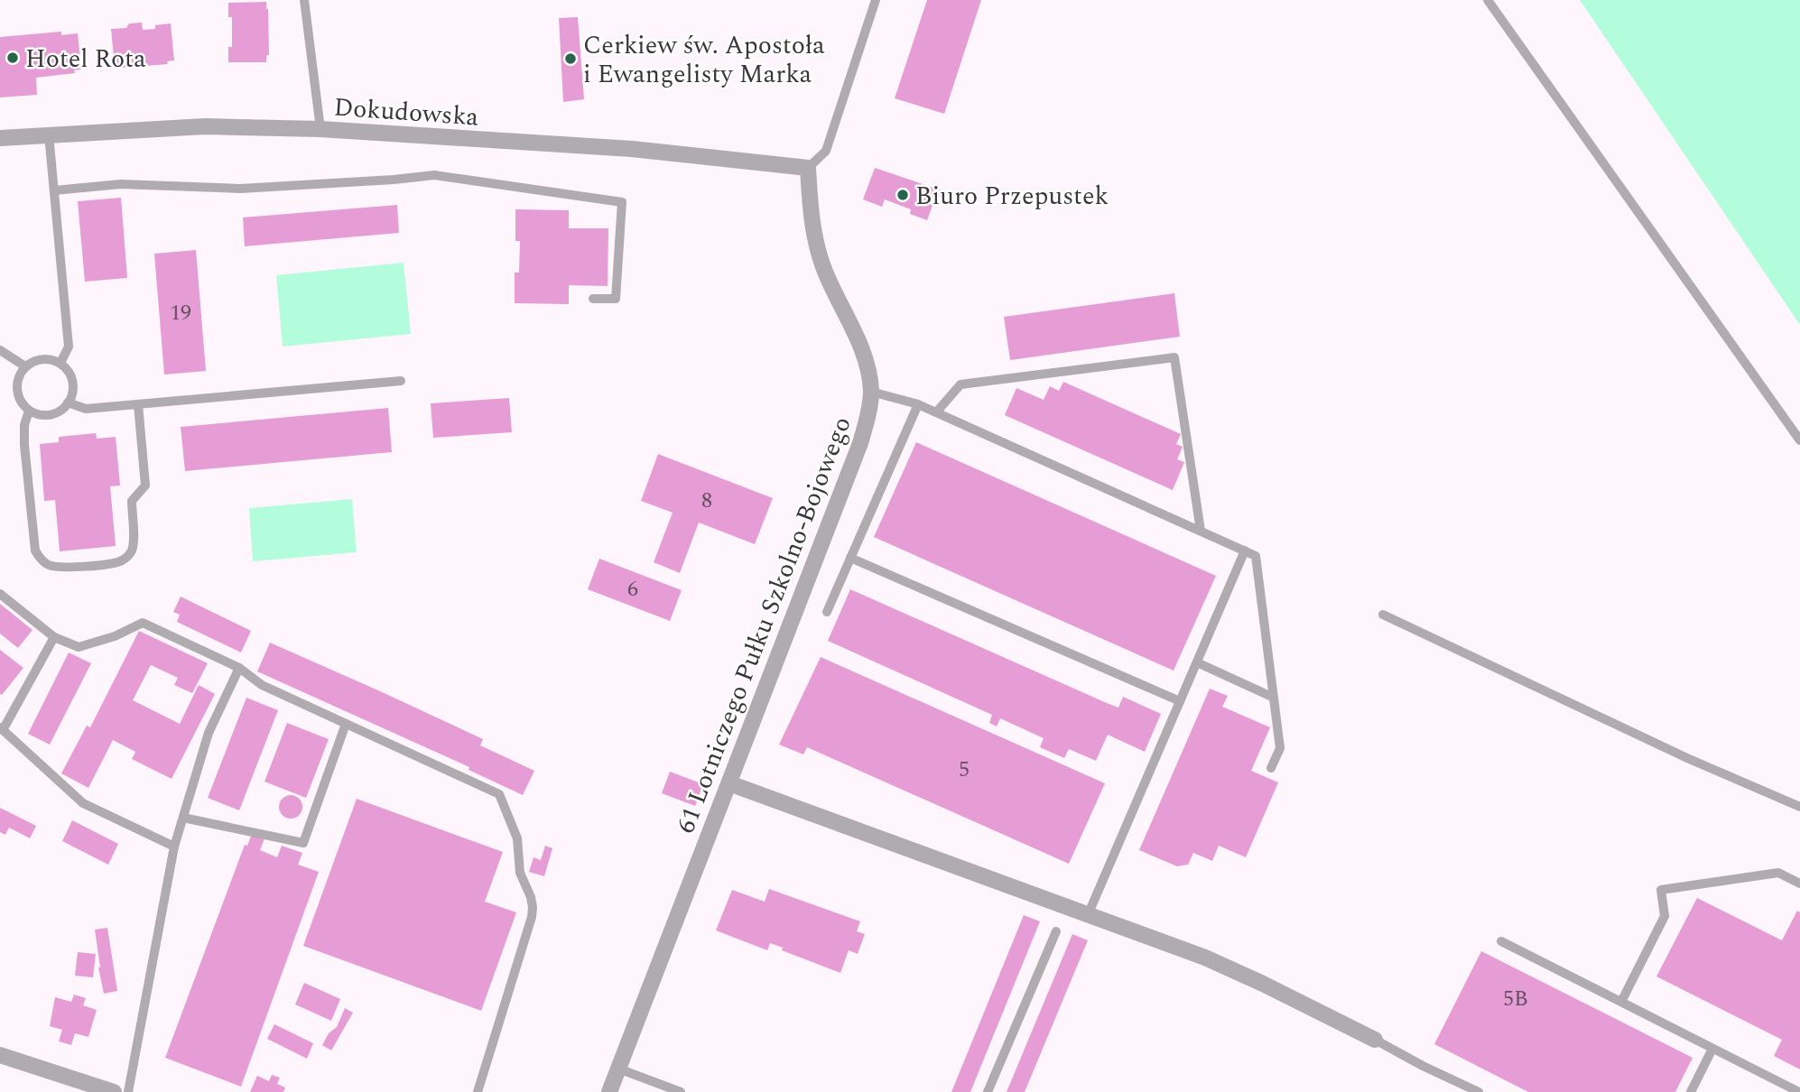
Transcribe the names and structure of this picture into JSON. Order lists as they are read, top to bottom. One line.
{"streets":{"street":["Dokudowska","61 Lotniczego Pułku Szkolno-Bojowego"]},"crossings":[["Dokudowska","61 Lotniczego Pułku Szkolno-Bojowego"]],"places":["Hotel Rota","Cerkiew św. Apostoła i Ewangelisty Marka","Biuro Przepustek"],"house_numbers":["19","8","6","5","5B"]}
